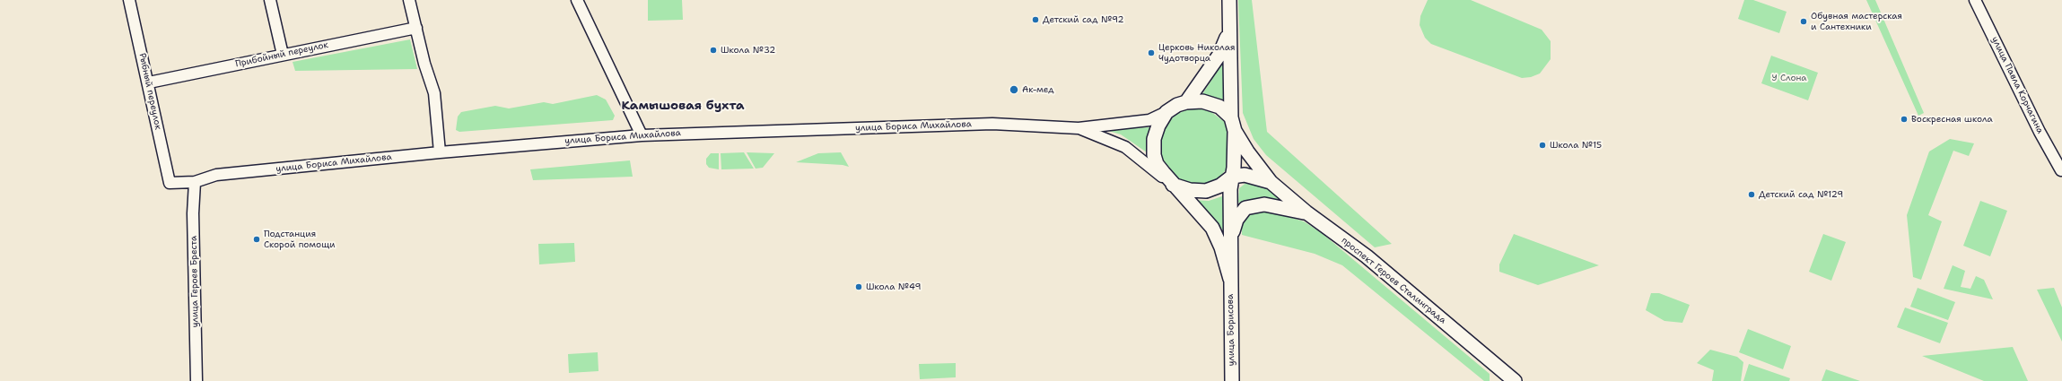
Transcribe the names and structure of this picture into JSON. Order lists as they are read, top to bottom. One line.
{"streets":{"main road":["проспект Героев Сталинграда","улица Борисова"],"street":["Прибойный переулок","улица Павла Корчагина","Рыбный переулок","улица Бориса Михайлова","улица Героев Бреста"]},"crossings":[["Прибойный переулок","Рыбный переулок"],["Рыбный переулок","улица Бориса Михайлова"],["улица Бориса Михайлова","проспект Героев Сталинграда"],["улица Бориса Михайлова","улица Героев Бреста"],["улица Бориса Михайлова","улица Борисова"],["проспект Героев Сталинграда","улица Борисова"]],"districts":["Камышовая бухта"],"parks":["У Слона"],"places":["Детский сад №92","Обувная мастерская и Сантехники","Школа №32","Церковь Николая Чудотворца","Ак-мед","Воскресная школа","Школа №15","Детский сад №129","Подстанция Скорой помощи","Школа №49"]}
